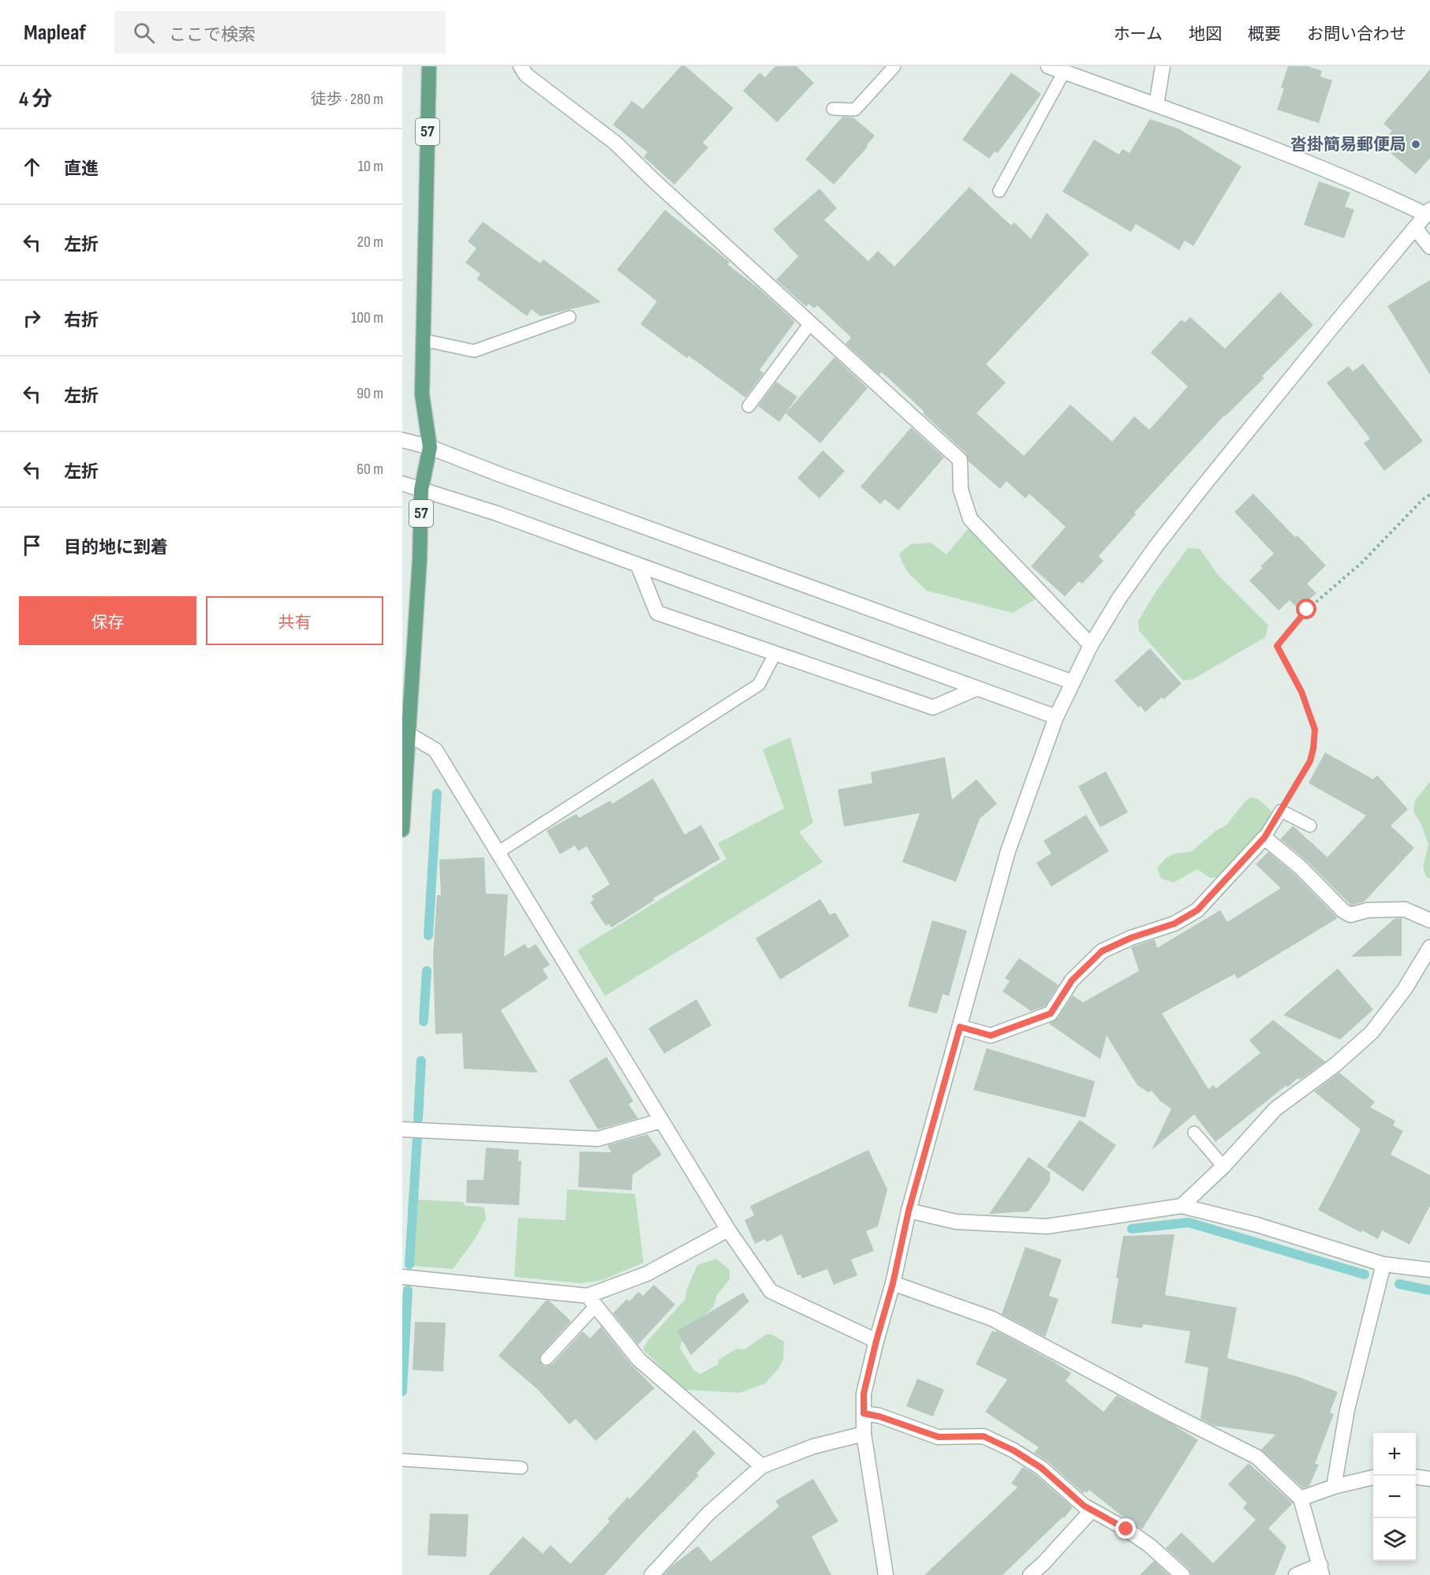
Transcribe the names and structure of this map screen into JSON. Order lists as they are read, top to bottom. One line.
{"streets":{"main road":["57"]},"places":["沓掛簡易郵便局"],"page":{"header":"Mapleaf","search":"ここで検索","nav":["ホーム","地図","概要","お問い合わせ"],"heading":["4 分","徒歩 · 280 m"],"list":[["直進","10 m"],["左折","20 m"],["右折","100 m"],["左折","90 m"],["左折","60 m"],"目的地に到着"],"buttons":["保存","共有"],"map_buttons":["+","−"]}}
